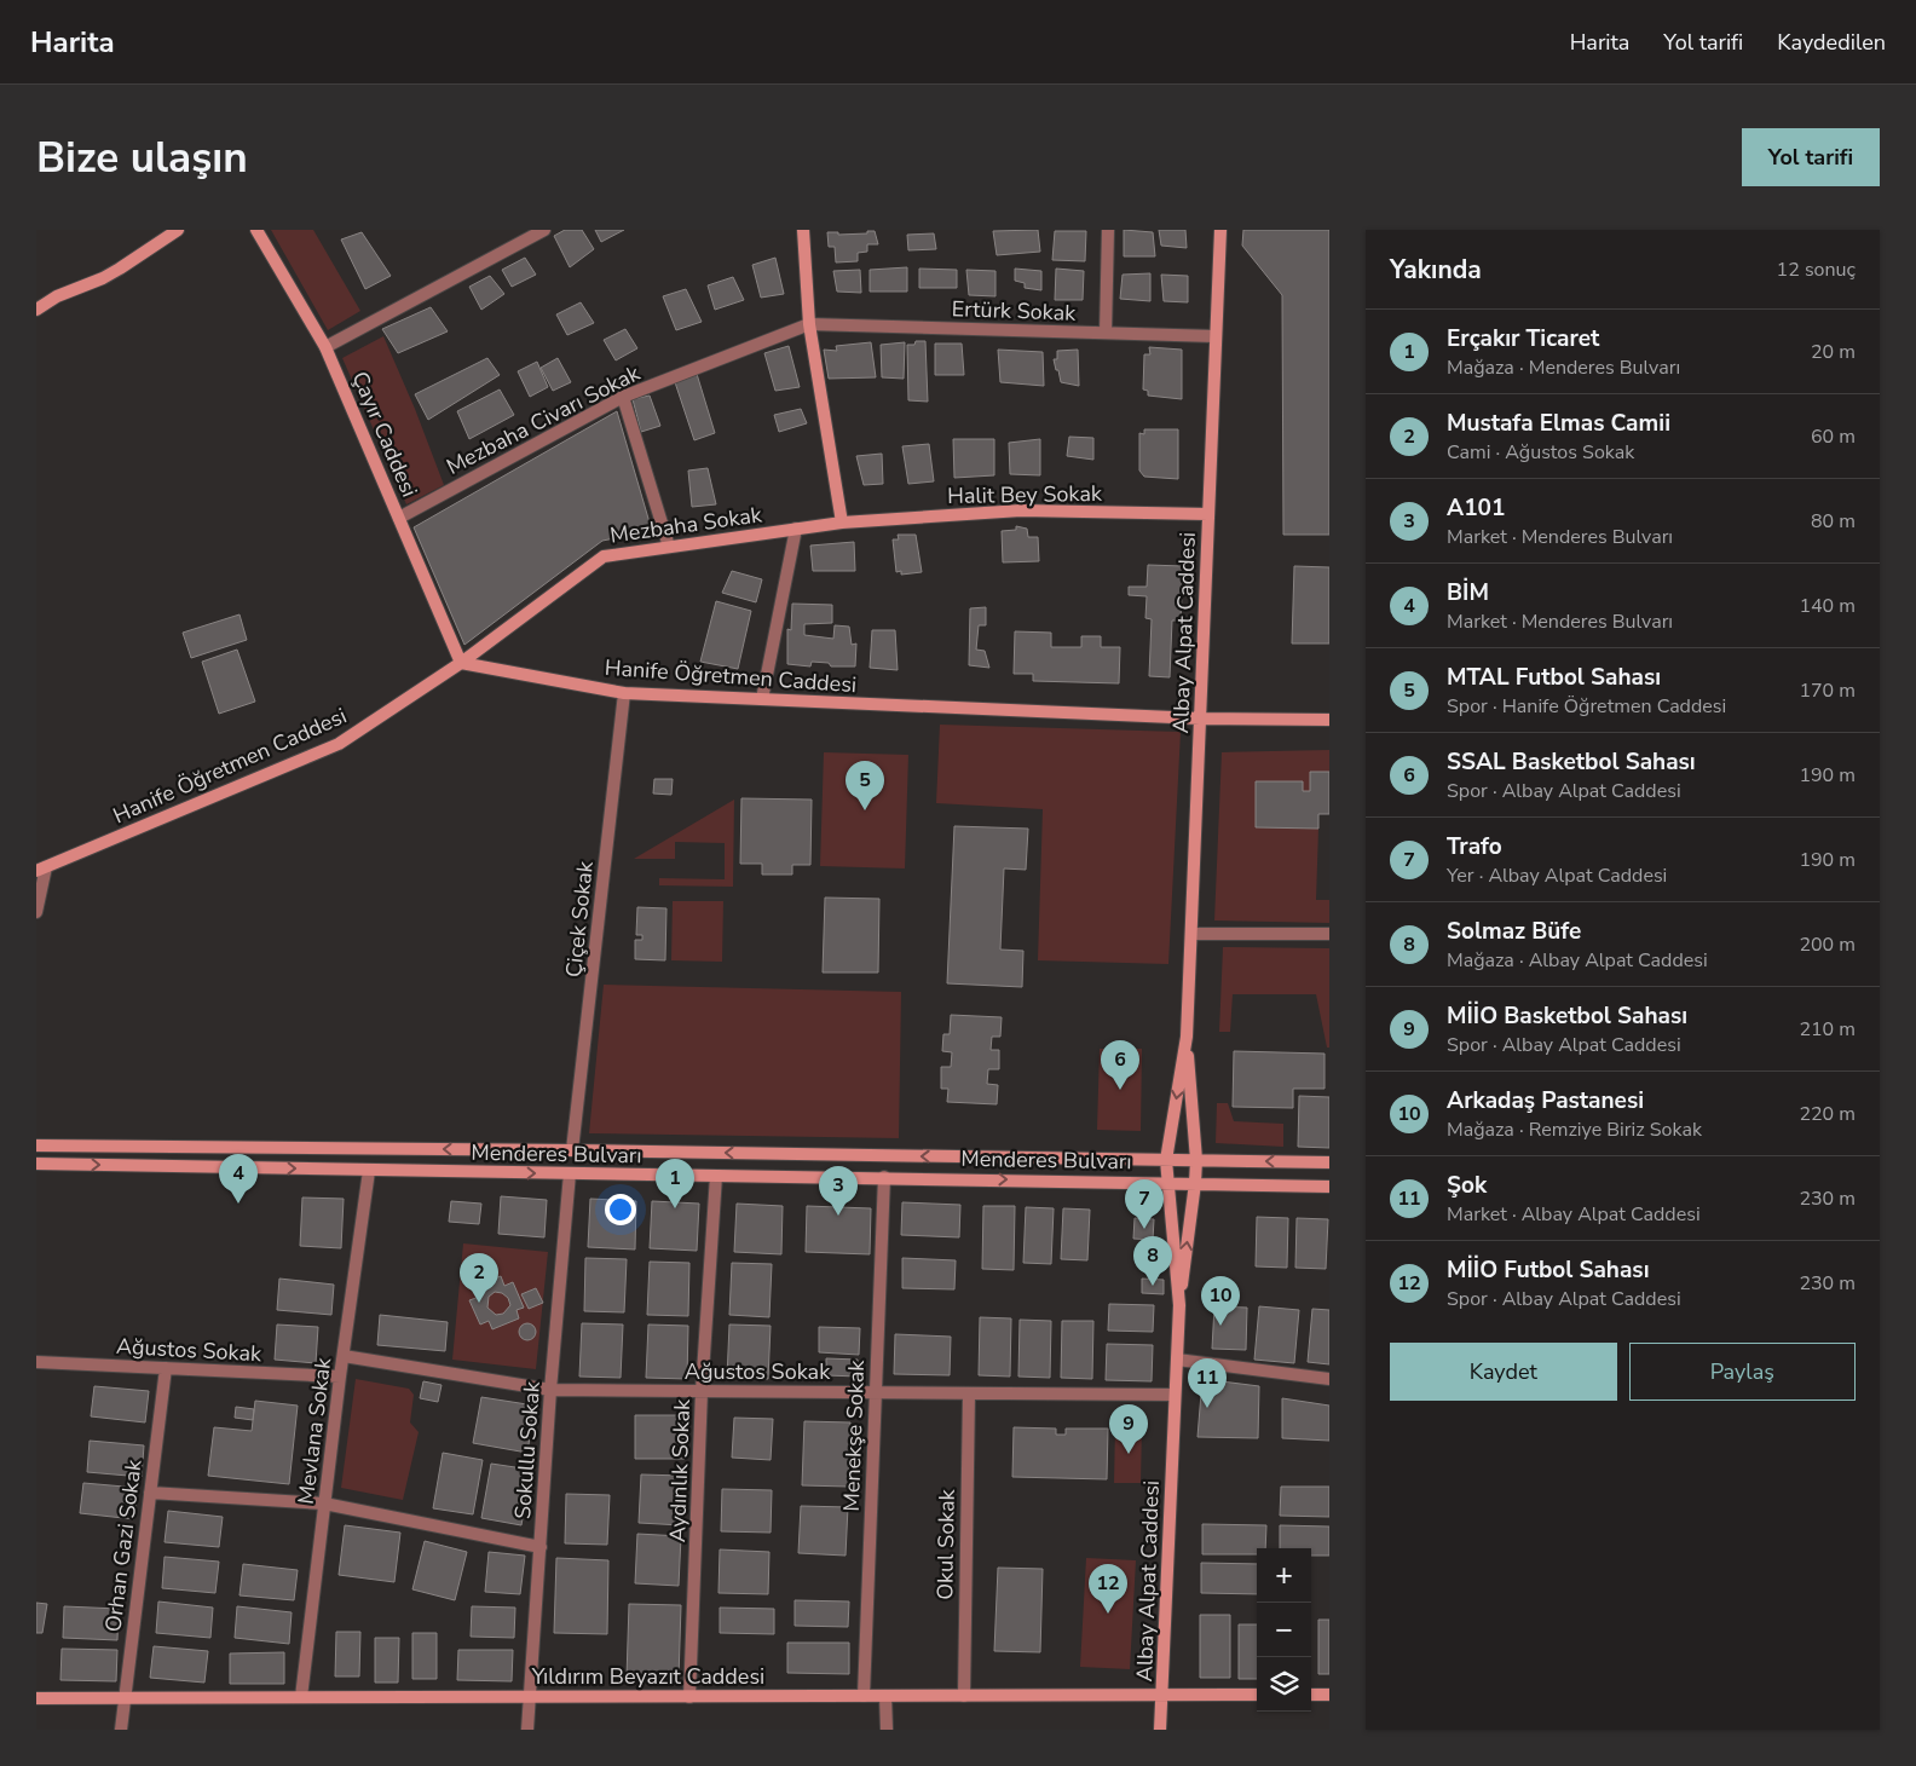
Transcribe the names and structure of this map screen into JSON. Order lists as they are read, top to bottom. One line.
{"streets":{"street":["Ertürk Sokak","Mezbaha Civarı Sokak","Çayır Caddesi","Halit Bey Sokak","Mezbaha Sokak","Albay Alpat Caddesi","Hanife Öğretmen Caddesi","Çiçek Sokak","Menderes Bulvarı","Ağustos Sokak","Mevlana Sokak","Menekşe Sokak","Sokullu Sokak","Aydınlık Sokak","Okul Sokak","Orhan Gazi Sokak","Yıldırım Beyazıt Caddesi"]},"crossings":[["Ertürk Sokak","Mezbaha Civarı Sokak"],["Ertürk Sokak","Albay Alpat Caddesi"],["Mezbaha Civarı Sokak","Çayır Caddesi"],["Çayır Caddesi","Mezbaha Sokak"],["Çayır Caddesi","Hanife Öğretmen Caddesi"],["Halit Bey Sokak","Mezbaha Sokak"],["Halit Bey Sokak","Albay Alpat Caddesi"],["Mezbaha Sokak","Hanife Öğretmen Caddesi"],["Albay Alpat Caddesi","Hanife Öğretmen Caddesi"],["Albay Alpat Caddesi","Menderes Bulvarı"],["Albay Alpat Caddesi","Ağustos Sokak"],["Albay Alpat Caddesi","Yıldırım Beyazıt Caddesi"],["Hanife Öğretmen Caddesi","Çiçek Sokak"],["Çiçek Sokak","Menderes Bulvarı"],["Menderes Bulvarı","Mevlana Sokak"],["Menderes Bulvarı","Menekşe Sokak"],["Menderes Bulvarı","Sokullu Sokak"],["Menderes Bulvarı","Aydınlık Sokak"],["Ağustos Sokak","Mevlana Sokak"],["Ağustos Sokak","Menekşe Sokak"],["Ağustos Sokak","Sokullu Sokak"],["Ağustos Sokak","Aydınlık Sokak"],["Ağustos Sokak","Okul Sokak"],["Ağustos Sokak","Orhan Gazi Sokak"],["Mevlana Sokak","Yıldırım Beyazıt Caddesi"],["Menekşe Sokak","Yıldırım Beyazıt Caddesi"],["Sokullu Sokak","Yıldırım Beyazıt Caddesi"],["Aydınlık Sokak","Yıldırım Beyazıt Caddesi"],["Okul Sokak","Yıldırım Beyazıt Caddesi"],["Orhan Gazi Sokak","Yıldırım Beyazıt Caddesi"]],"page":{"header":"Harita","nav":["Harita","Yol tarifi","Kaydedilen"],"buttons":["Yol tarifi",["Kaydet","Paylaş"]],"title":"Bize ulaşın","heading":["Yakında","12 sonuç"],"list":[{"mark":"1","name":"Erçakır Ticaret","note":"Mağaza · Menderes Bulvarı","value":"20 m"},{"mark":"2","name":"Mustafa Elmas Camii","note":"Cami · Ağustos Sokak","value":"60 m"},{"mark":"3","name":"A101","note":"Market · Menderes Bulvarı","value":"80 m"},{"mark":"4","name":"BİM","note":"Market · Menderes Bulvarı","value":"140 m"},{"mark":"5","name":"MTAL Futbol Sahası","note":"Spor · Hanife Öğretmen Caddesi","value":"170 m"},{"mark":"6","name":"SSAL Basketbol Sahası","note":"Spor · Albay Alpat Caddesi","value":"190 m"},{"mark":"7","name":"Trafo","note":"Yer · Albay Alpat Caddesi","value":"190 m"},{"mark":"8","name":"Solmaz Büfe","note":"Mağaza · Albay Alpat Caddesi","value":"200 m"},{"mark":"9","name":"MİİO Basketbol Sahası","note":"Spor · Albay Alpat Caddesi","value":"210 m"},{"mark":"10","name":"Arkadaş Pastanesi","note":"Mağaza · Remziye Biriz Sokak","value":"220 m"},{"mark":"11","name":"Şok","note":"Market · Albay Alpat Caddesi","value":"230 m"},{"mark":"12","name":"MİİO Futbol Sahası","note":"Spor · Albay Alpat Caddesi","value":"230 m"}],"pins":["5","6","4","1","3","7","8","2","10","11","9","12"],"map_buttons":["+","−"]}}
